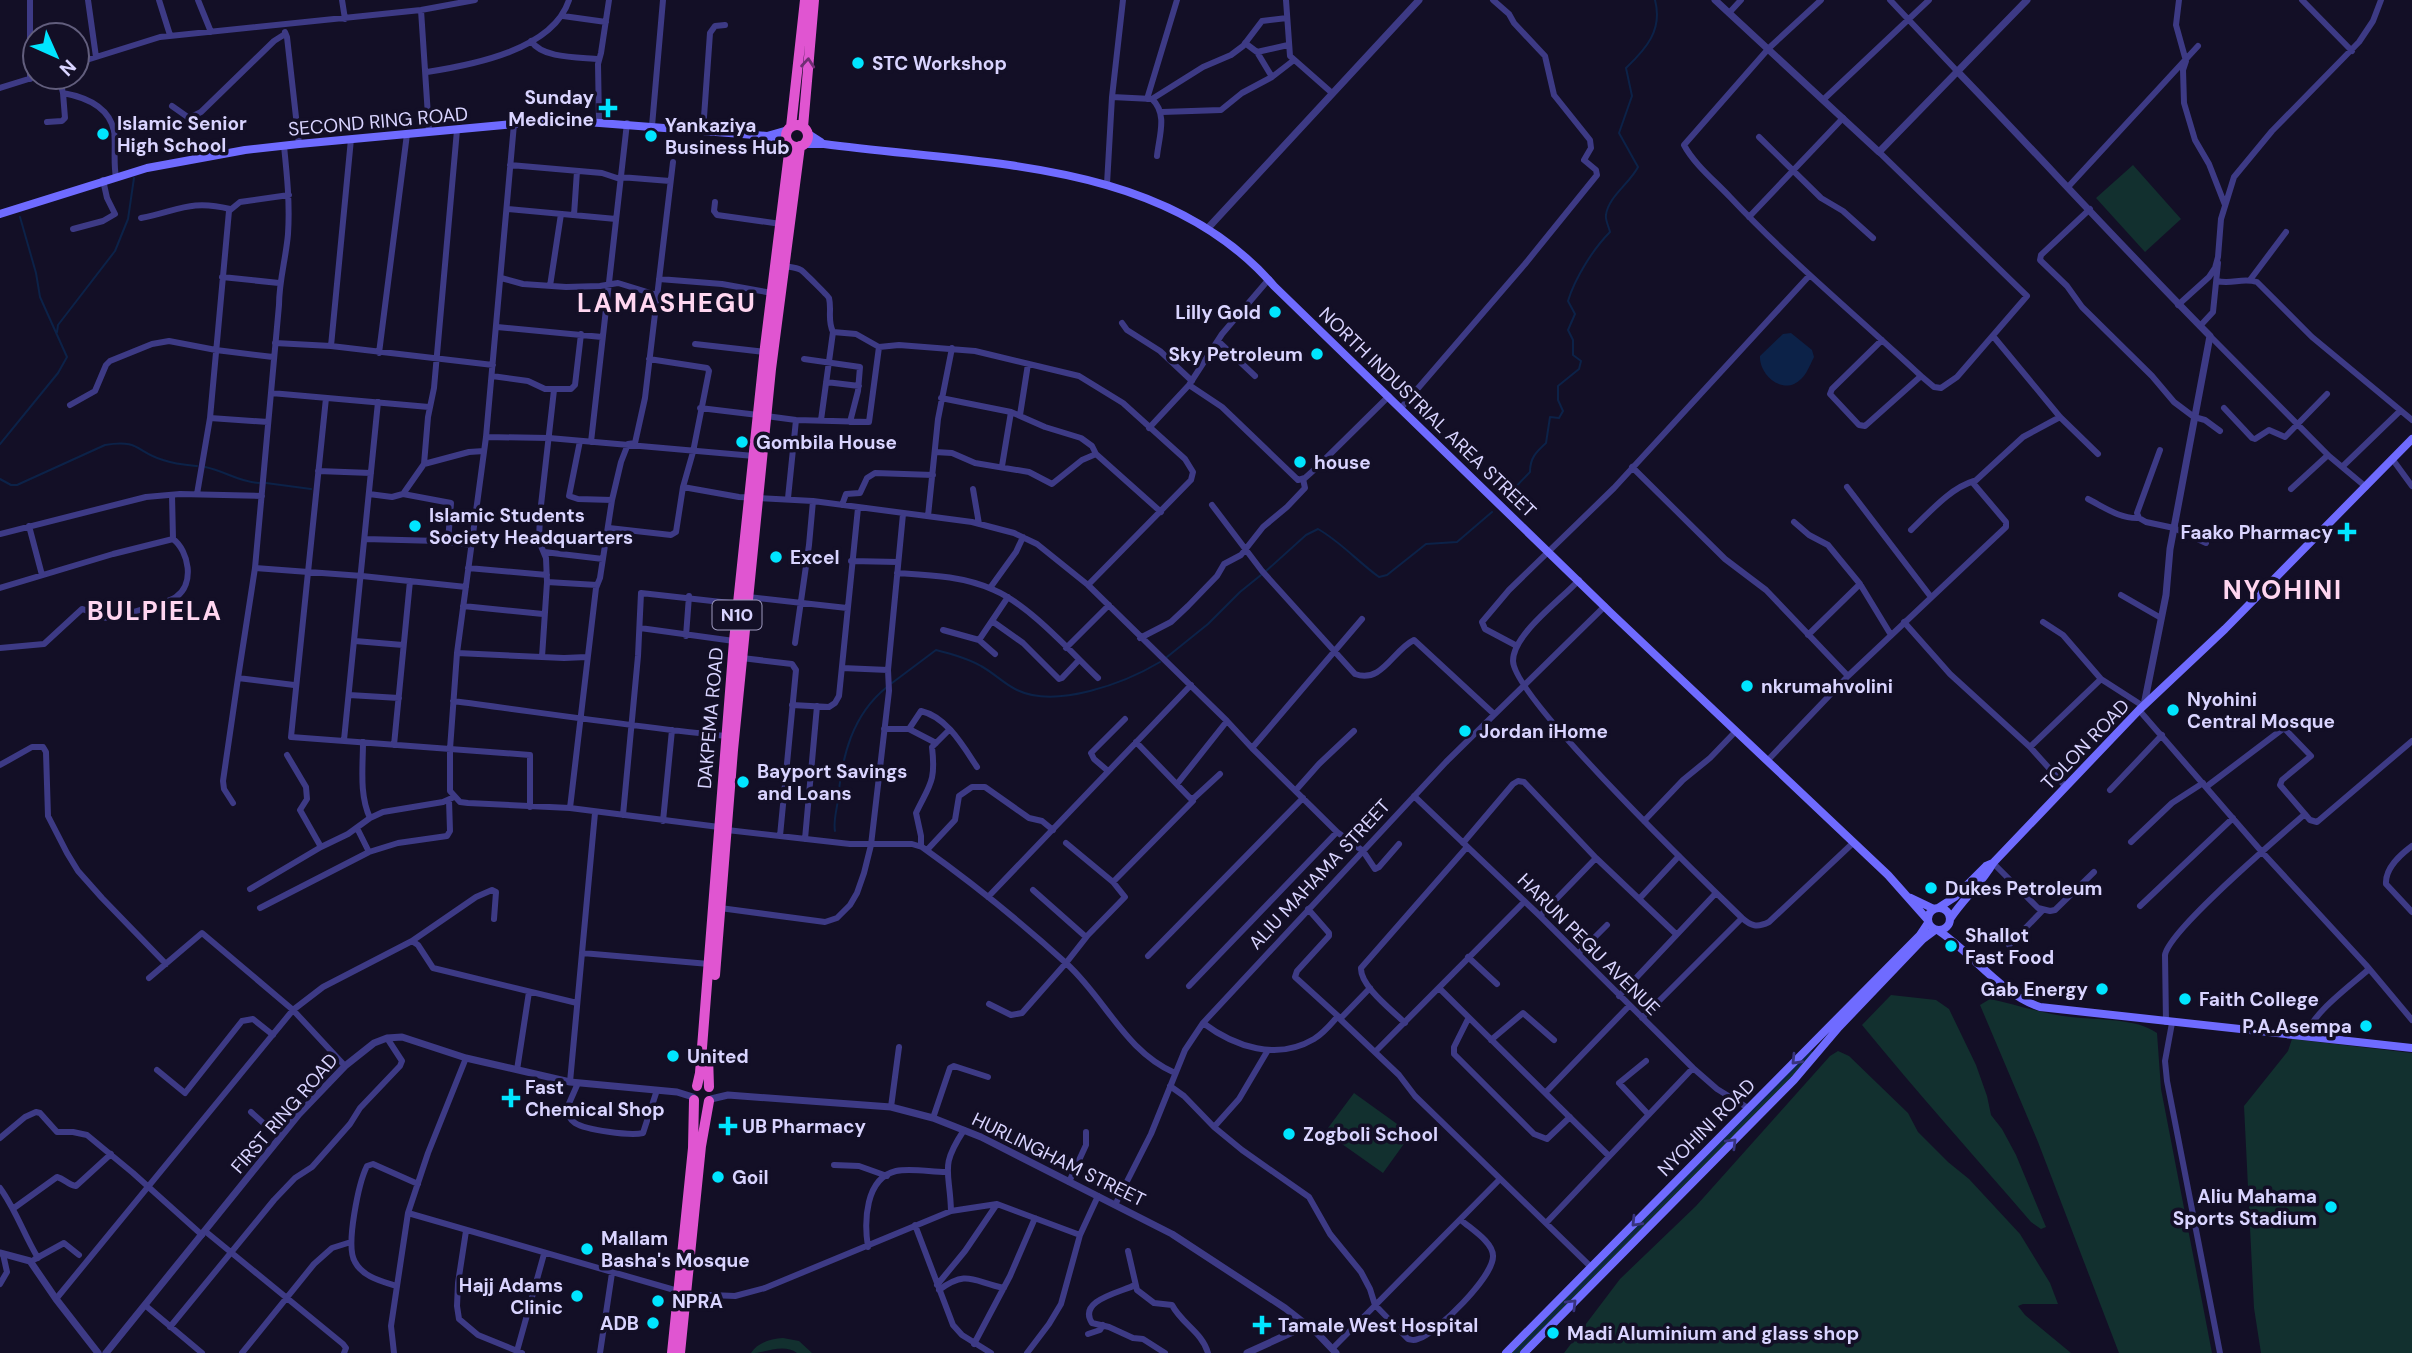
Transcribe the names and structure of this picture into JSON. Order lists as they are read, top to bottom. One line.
{"streets":{"highway":["N10","DAKPEMA ROAD"],"main road":["SECOND RING ROAD","NORTH INDUSTRIAL AREA STREET","TOLON ROAD","NYOHINI ROAD"],"street":["ALIU MAHAMA STREET","HARUN PEGU AVENUE","FIRST RING ROAD","HURLINGHAM STREET"]},"crossings":[["SECOND RING ROAD","NORTH INDUSTRIAL AREA STREET"],["SECOND RING ROAD","N10"],["SECOND RING ROAD","DAKPEMA ROAD"],["NORTH INDUSTRIAL AREA STREET","N10"],["NORTH INDUSTRIAL AREA STREET","DAKPEMA ROAD"],["NORTH INDUSTRIAL AREA STREET","ALIU MAHAMA STREET"],["NORTH INDUSTRIAL AREA STREET","NYOHINI ROAD"],["N10","DAKPEMA ROAD"],["DAKPEMA ROAD","HURLINGHAM STREET"],["ALIU MAHAMA STREET","HARUN PEGU AVENUE"],["ALIU MAHAMA STREET","HURLINGHAM STREET"],["HARUN PEGU AVENUE","NYOHINI ROAD"]],"districts":["LAMASHEGU","NYOHINI","BULPIELA"],"places":{"other":["STC Workshop","Islamic Senior High School","Yankaziya Business Hub","Lilly Gold","Sky Petroleum","Gombila House","house","Islamic Students Society Headquarters","Excel","nkrumahvolini","Nyohini Central Mosque","Jordan iHome","Bayport Savings and Loans","Dukes Petroleum","Shallot Fast Food","Gab Energy","Faith College","P.A.Asempa","United","Zogboli School","Goil","Aliu Mahama Sports Stadium","Mallam Basha's Mosque","Hajj Adams Clinic","NPRA","ADB","Madi Aluminium and glass shop"],"health":["Sunday Medicine","Faako Pharmacy","Fast Chemical Shop","UB Pharmacy","Tamale West Hospital"]},"north":"bottom right"}
